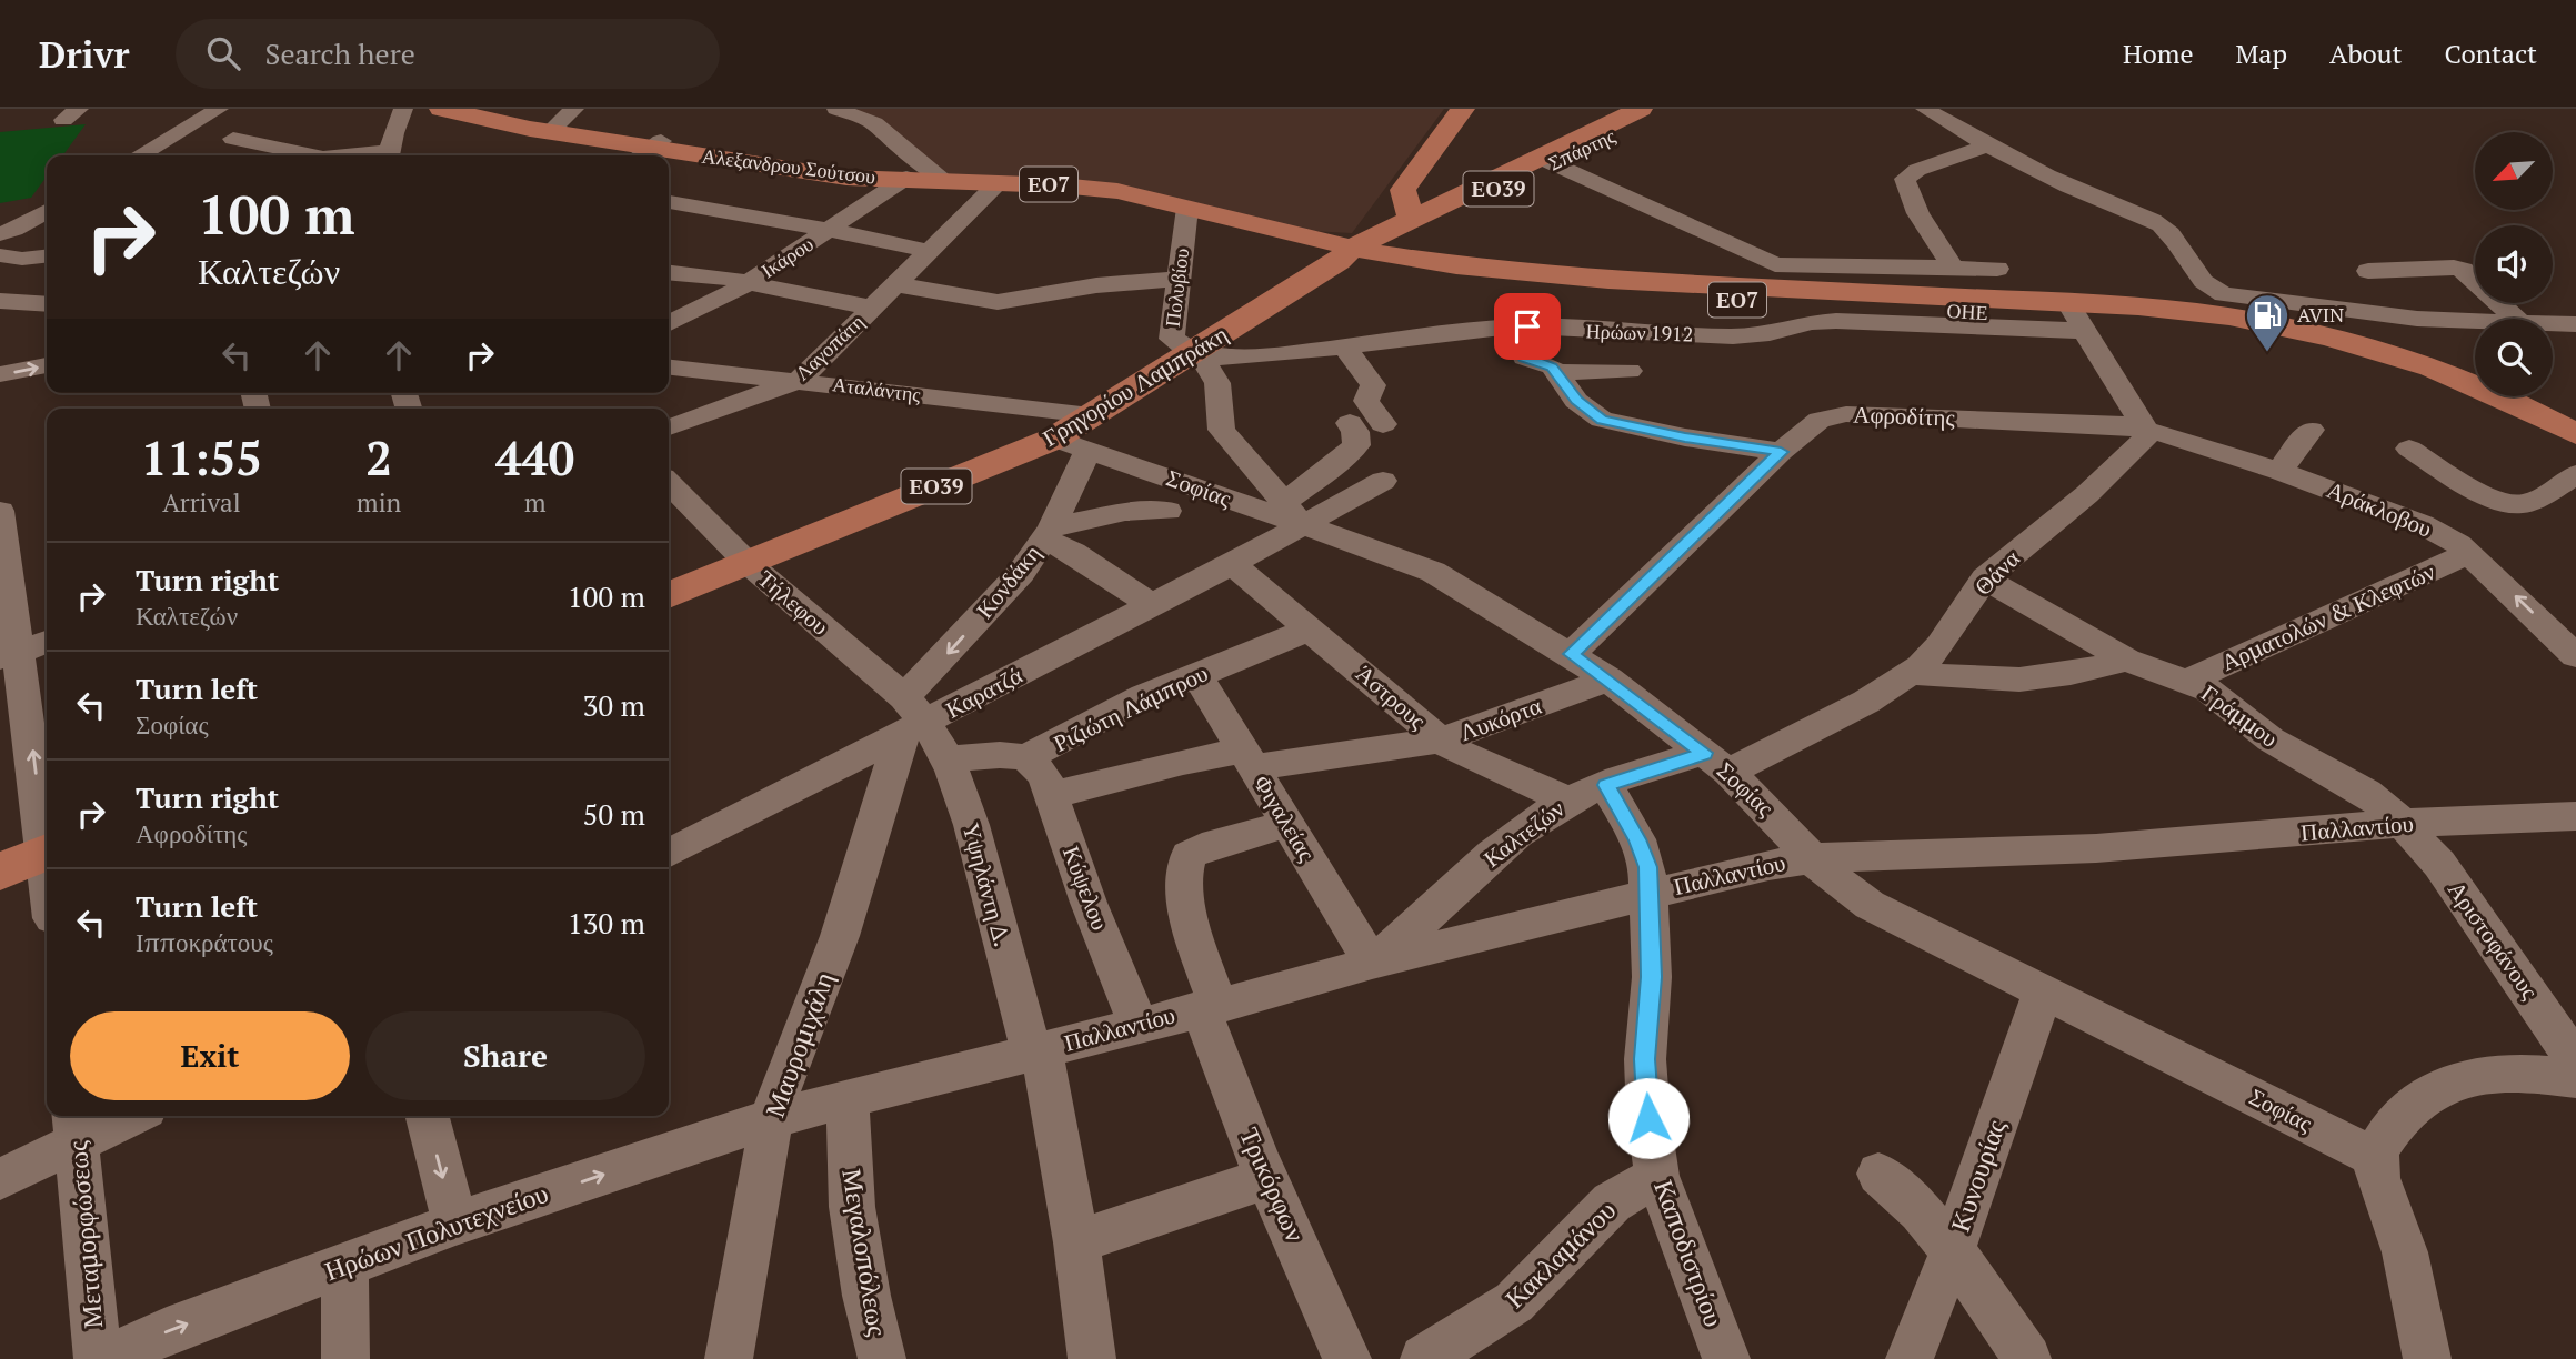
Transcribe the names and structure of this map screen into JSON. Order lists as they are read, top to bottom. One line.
{"streets":{"main road":["Σπάρτης","Αλεξανδρου Σούτσου","ΕΟ7","ΕΟ39","ΟΗΕ","Γρηγορίου Λαμπράκη"],"street":["Ικάρου","Πολυβίου","Ηρώων 1912","Λαγοπάτη","Αταλάντης","Αφροδίτης","Σοφίας","Αράκλοβου","Θάνα","Κονδάκη","Τήλεφου","Αρματολών & Κλεφτών","Καρατζά","Άστρους","Ριζιώτη Λάμπρου","Γράμμου","Λυκόρτα","Φιγαλείας","Παλλαντίου","Καλτεζών","Υψηλάντη Δ.","Κύψελου","Αριστοφάνους","Μαυρομιχάλη","Κυνουρίας","Τρικόρφων","Ηρώων Πολυτεχνείου","Μεταμορφώσεως","Μεγαλοπόλεως","Καποδιστρίου","Κακλαμάνου"]},"crossings":[["Σπάρτης","Αλεξανδρου Σούτσου"],["Σπάρτης","ΟΗΕ"],["Σπάρτης","Γρηγορίου Λαμπράκη"],["Αλεξανδρου Σούτσου","Ικάρου"],["Αλεξανδρου Σούτσου","Πολυβίου"],["Αλεξανδρου Σούτσου","ΟΗΕ"],["Αλεξανδρου Σούτσου","Λαγοπάτη"],["Αλεξανδρου Σούτσου","Γρηγορίου Λαμπράκη"],["Πολυβίου","Ηρώων 1912"],["Πολυβίου","Γρηγορίου Λαμπράκη"],["ΟΗΕ","Ηρώων 1912"],["ΟΗΕ","Γρηγορίου Λαμπράκη"],["Ηρώων 1912","Γρηγορίου Λαμπράκη"],["Λαγοπάτη","Αταλάντης"],["Γρηγορίου Λαμπράκη","Αταλάντης"],["Γρηγορίου Λαμπράκη","Σοφίας"],["Γρηγορίου Λαμπράκη","Κονδάκη"],["Γρηγορίου Λαμπράκη","Τήλεφου"],["Αταλάντης","Σοφίας"],["Αταλάντης","Κονδάκη"],["Αφροδίτης","Σοφίας"],["Αφροδίτης","Αράκλοβου"],["Αφροδίτης","Θάνα"],["Σοφίας","Θάνα"],["Σοφίας","Κονδάκη"],["Σοφίας","Καρατζά"],["Σοφίας","Λυκόρτα"],["Σοφίας","Παλλαντίου"],["Σοφίας","Καλτεζών"],["Σοφίας","Κυνουρίας"],["Αράκλοβου","Θάνα"],["Αράκλοβου","Αρματολών & Κλεφτών"],["Θάνα","Γράμμου"],["Θάνα","Καλτεζών"],["Κονδάκη","Τήλεφου"],["Κονδάκη","Καρατζά"],["Κονδάκη","Υψηλάντη Δ."],["Κονδάκη","Μαυρομιχάλη"],["Τήλεφου","Καρατζά"],["Τήλεφου","Υψηλάντη Δ."],["Τήλεφου","Μαυρομιχάλη"],["Αρματολών & Κλεφτών","Γράμμου"],["Καρατζά","Άστρους"],["Καρατζά","Υψηλάντη Δ."],["Καρατζά","Μαυρομιχάλη"],["Άστρους","Ριζιώτη Λάμπρου"],["Άστρους","Λυκόρτα"],["Άστρους","Καλτεζών"],["Άστρους","Καποδιστρίου"],["Ριζιώτη Λάμπρου","Φιγαλείας"],["Ριζιώτη Λάμπρου","Υψηλάντη Δ."],["Ριζιώτη Λάμπρου","Κύψελου"],["Γράμμου","Παλλαντίου"],["Γράμμου","Αριστοφάνους"],["Λυκόρτα","Φιγαλείας"],["Λυκόρτα","Κύψελου"],["Φιγαλείας","Παλλαντίου"],["Φιγαλείας","Καλτεζών"],["Φιγαλείας","Τρικόρφων"],["Παλλαντίου","Καλτεζών"],["Παλλαντίου","Υψηλάντη Δ."],["Παλλαντίου","Κύψελου"],["Παλλαντίου","Αριστοφάνους"],["Παλλαντίου","Μαυρομιχάλη"],["Παλλαντίου","Τρικόρφων"],["Παλλαντίου","Ηρώων Πολυτεχνείου"],["Παλλαντίου","Μεγαλοπόλεως"],["Παλλαντίου","Καποδιστρίου"],["Καλτεζών","Καποδιστρίου"],["Υψηλάντη Δ.","Μαυρομιχάλη"],["Μαυρομιχάλη","Ηρώων Πολυτεχνείου"],["Καποδιστρίου","Κακλαμάνου"]],"one_way":["Κονδάκη","Ηρώων Πολυτεχνείου"],"places":{"fuel station":["AVIN"]},"north":"bottom left","page":{"header":"Drivr","search":"Search here","nav":["Home","Map","About","Contact"],"turn":["100 m","Καλτεζών"],"eta":["11:55","Arrival","2","min","440","m"],"list":[{"name":"Turn right","note":"Καλτεζών","value":"100 m"},{"name":"Turn left","note":"Σοφίας","value":"30 m"},{"name":"Turn right","note":"Αφροδίτης","value":"50 m"},{"name":"Turn left","note":"Ιπποκράτους","value":"130 m"}],"buttons":["Exit","Share"]}}
